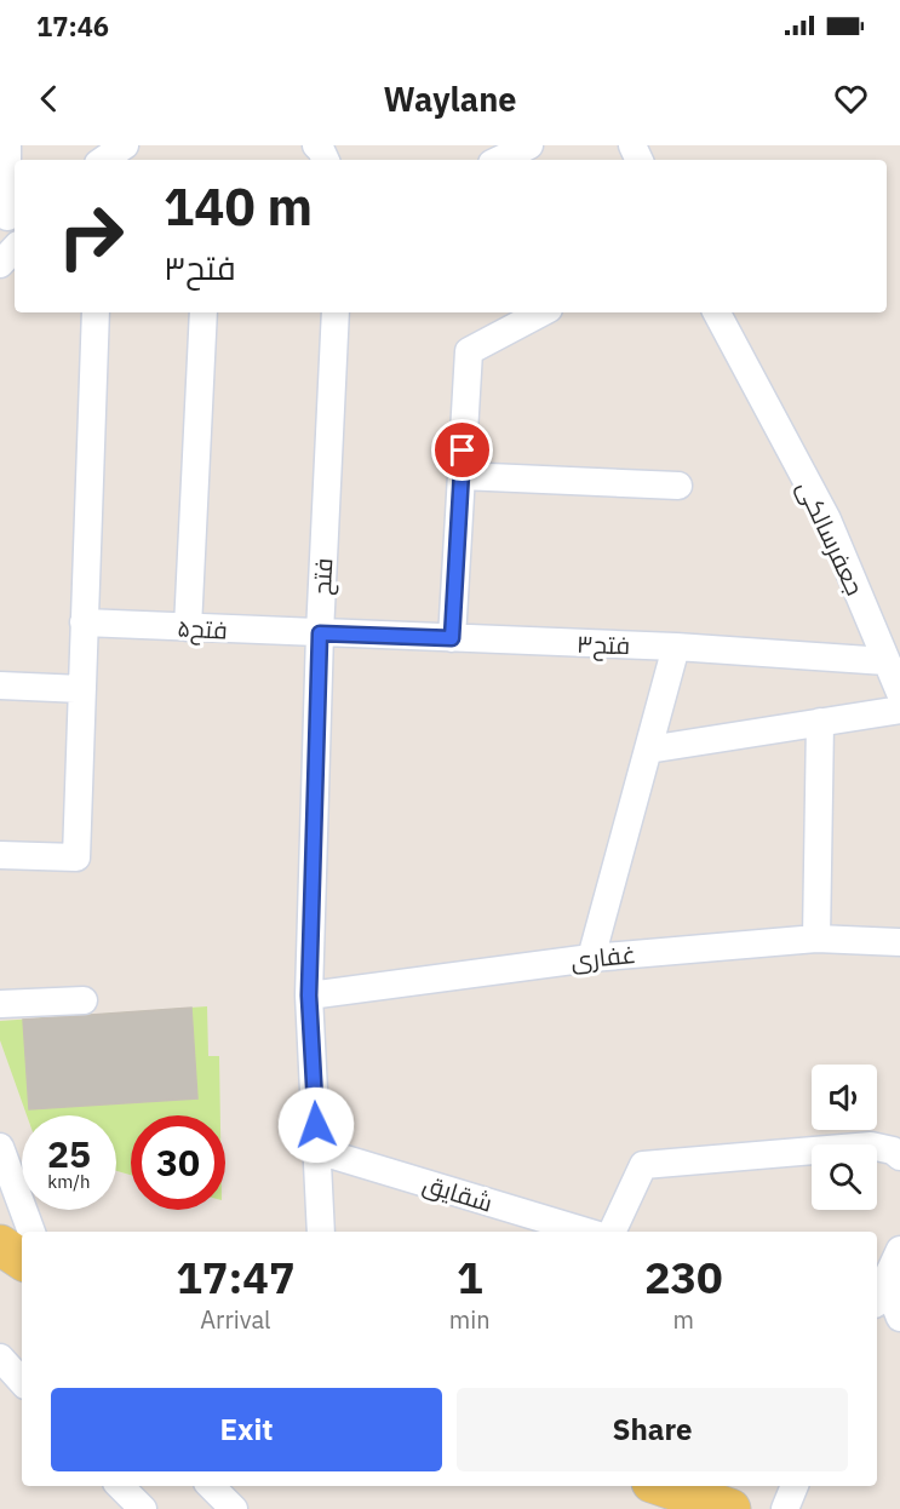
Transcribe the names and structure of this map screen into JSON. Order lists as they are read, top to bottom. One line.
{"streets":{"street":["جعفرسالکی","فتح","فتح۵","فتح۳","غفاری","شقایق"]},"crossings":[["جعفرسالکی","فتح۳"],["فتح","فتح۵"],["فتح","فتح۳"],["فتح","غفاری"],["فتح","شقایق"],["فتح۵","فتح۳"]],"page":{"status":"17:46","header":"Waylane","turn":["140 m","فتح۳"],"speed":"25 km/h","limit":"30","eta":["17:47","Arrival","1","min","230","m"],"buttons":["Exit","Share"]}}
